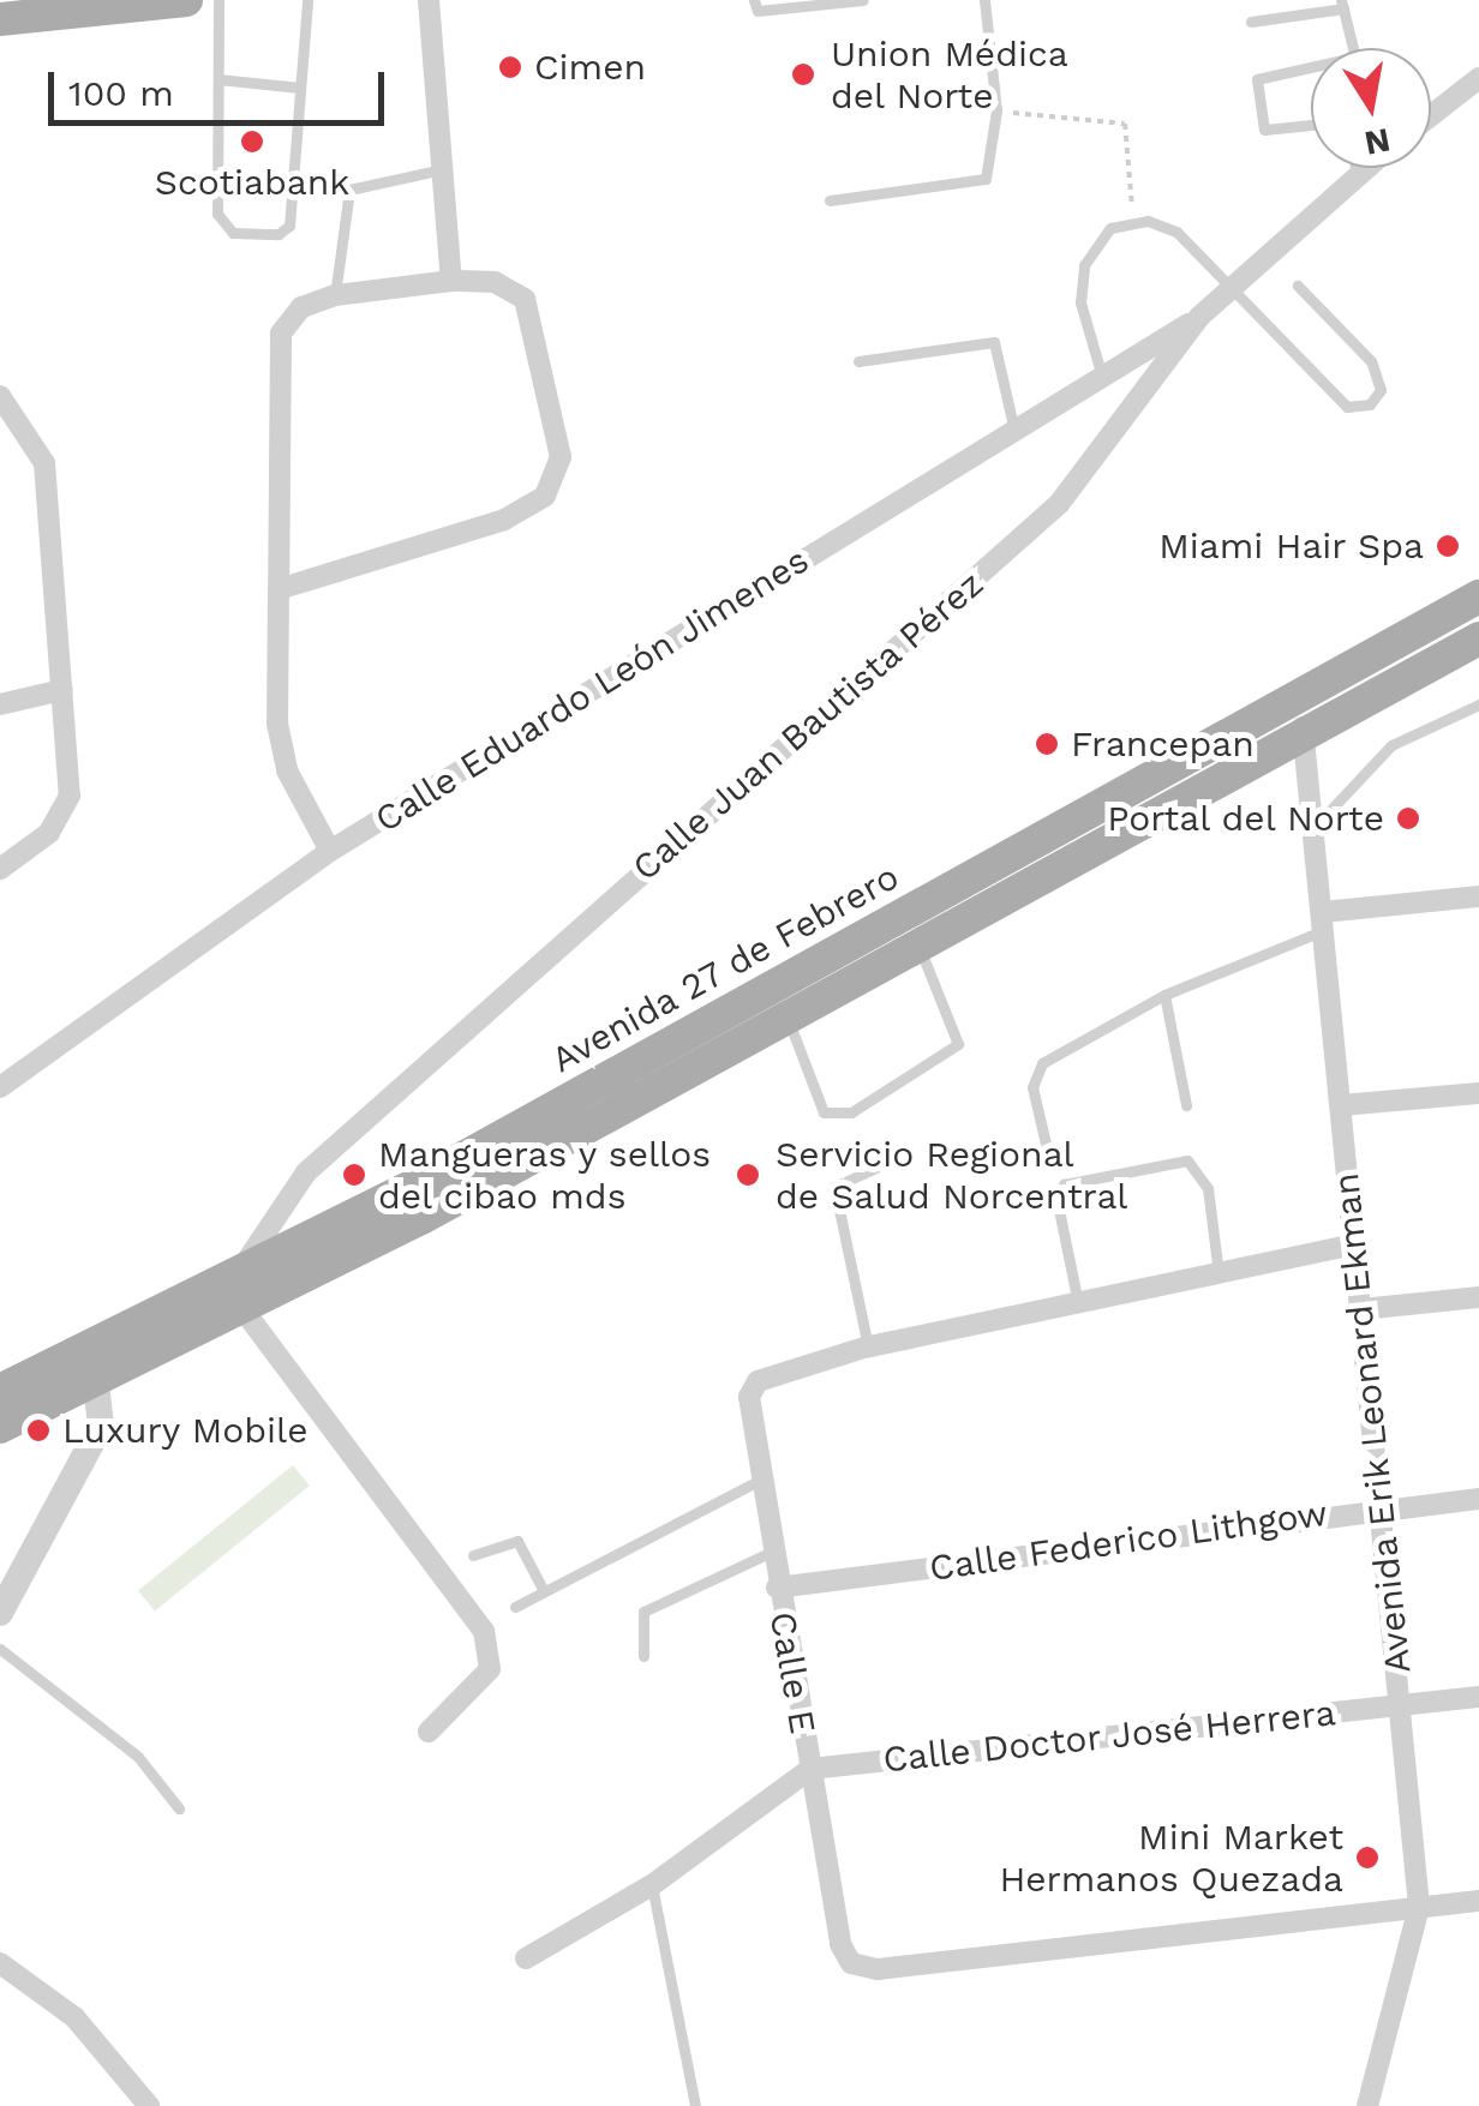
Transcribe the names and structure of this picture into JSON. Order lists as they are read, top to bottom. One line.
{"streets":{"main road":["Avenida 27 de Febrero"],"street":["Calle Eduardo León Jimenes","Calle Juan Bautista Pérez","Avenida Erik Leonard Ekman","Calle Federico Lithgow","Calle E","Calle Doctor José Herrera"]},"crossings":[["Calle Eduardo León Jimenes","Calle Juan Bautista Pérez"],["Calle Juan Bautista Pérez","Avenida 27 de Febrero"],["Avenida 27 de Febrero","Avenida Erik Leonard Ekman"],["Avenida Erik Leonard Ekman","Calle Federico Lithgow"],["Avenida Erik Leonard Ekman","Calle E"],["Avenida Erik Leonard Ekman","Calle Doctor José Herrera"],["Calle Federico Lithgow","Calle E"],["Calle E","Calle Doctor José Herrera"]],"places":["Cimen","Union Médica del Norte","Scotiabank","Miami Hair Spa","Francepan","Portal del Norte","Mangueras y sellos del cibao mds","Servicio Regional de Salud Norcentral","Luxury Mobile","Mini Market Hermanos Quezada"],"scale_bar":"100 m","north":"bottom"}
